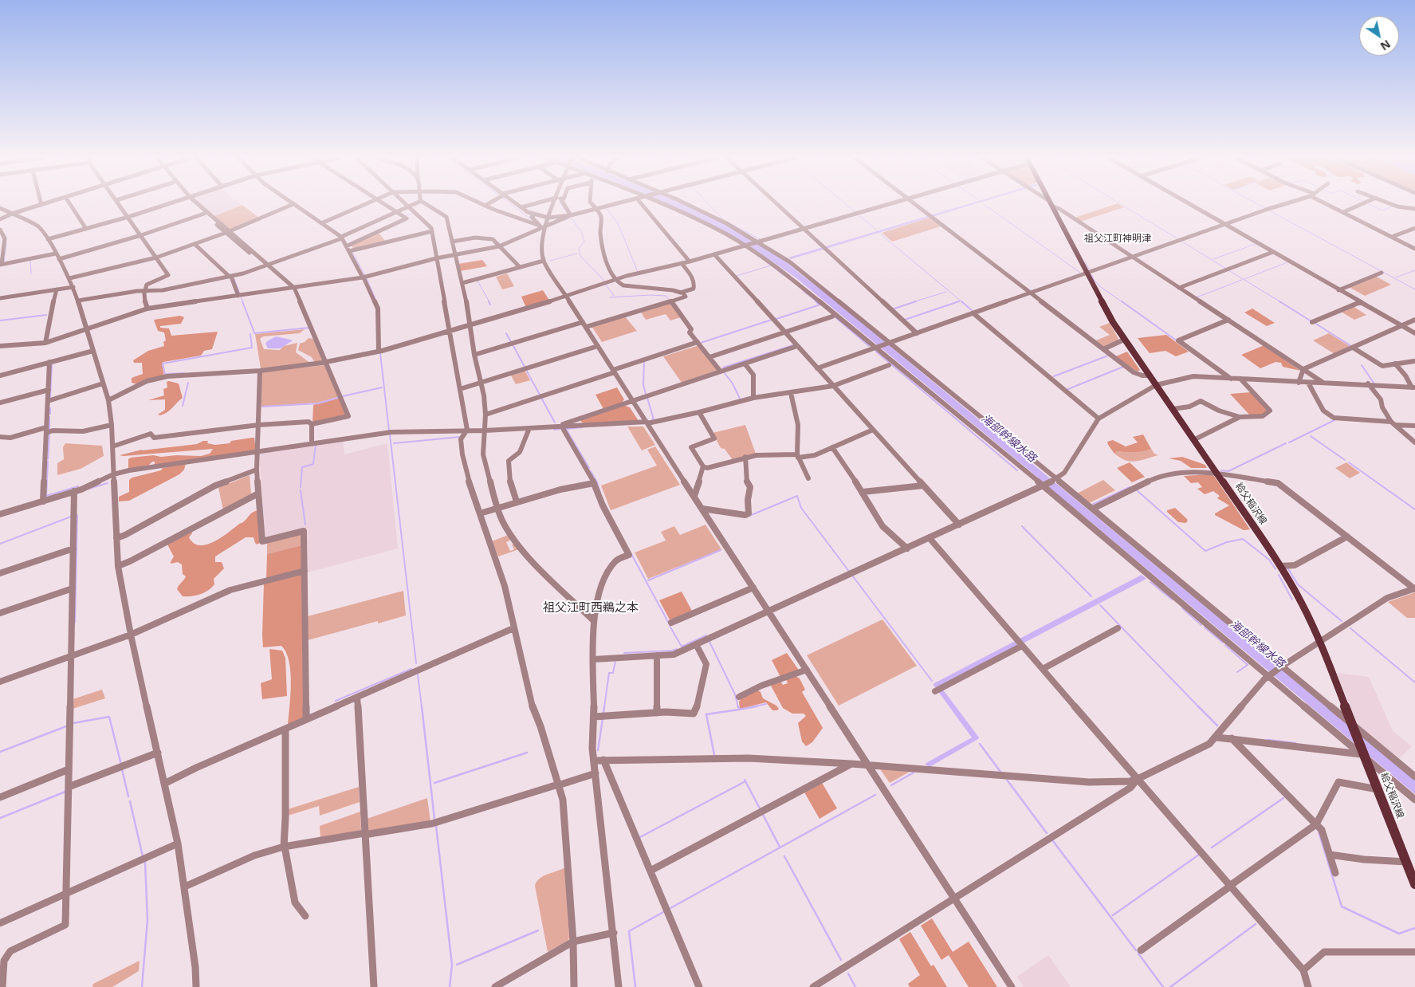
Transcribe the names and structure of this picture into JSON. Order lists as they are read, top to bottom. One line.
{"streets":{"main road":["給父稲沢線"]},"districts":["祖父江町神明津","祖父江町西鵜之本"],"water":["海部幹線水路"],"north":"bottom right"}
